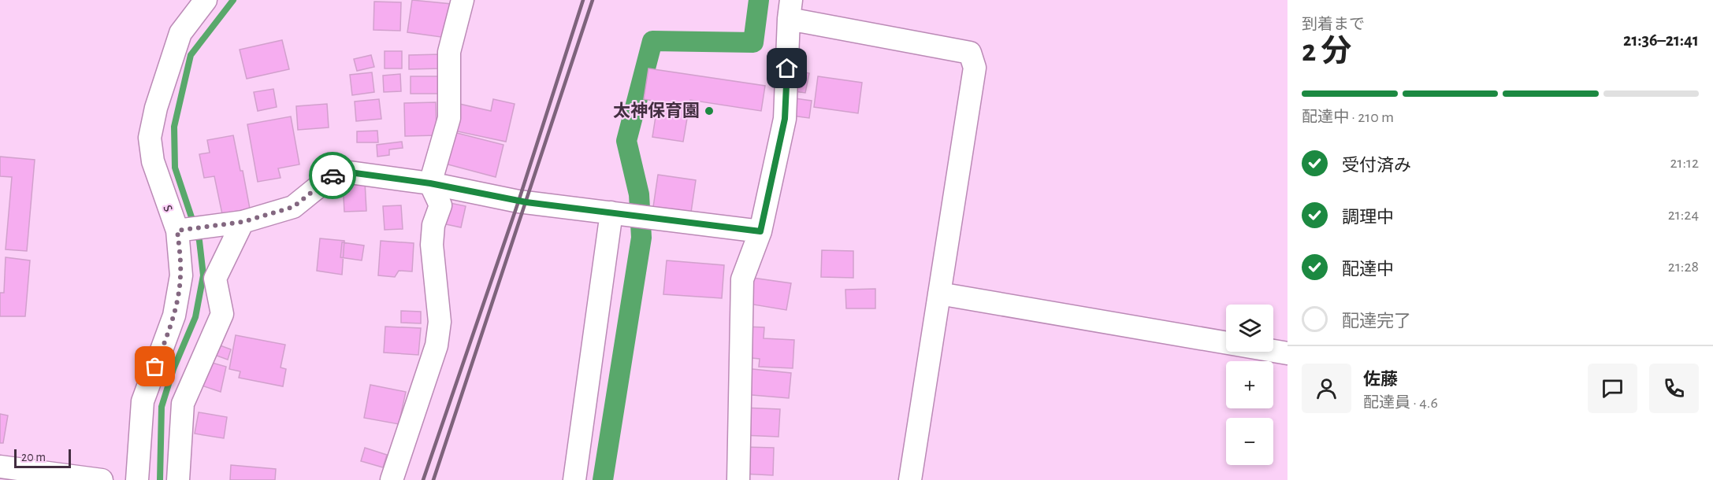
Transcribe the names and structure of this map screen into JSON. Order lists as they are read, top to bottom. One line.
{"streets":{"street":["s"]},"places":["太神保育園"],"scale_bar":"20 m","page":{"heading":["2 分","到着まで","21:36–21:41"],"panel":["佐藤","配達員 · 4.6"],"bar":"配達中 · 210 m","list":[["受付済み","21:12"],["調理中","21:24"],["配達中","21:28"],"配達完了"],"map_buttons":["+","−"],"scale":"20 m"}}
